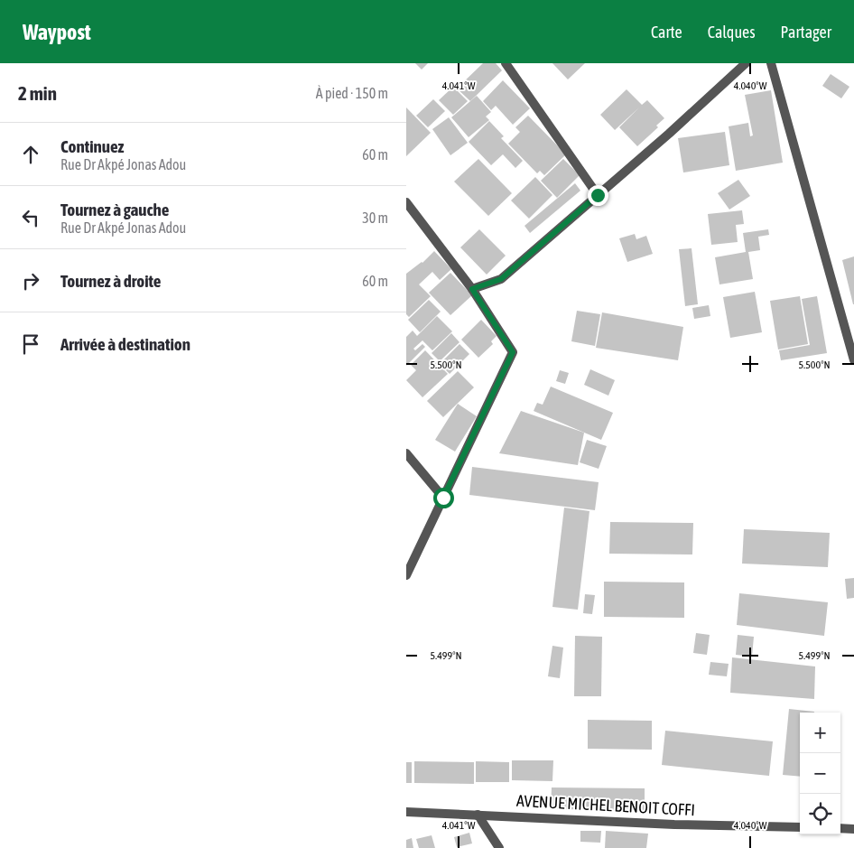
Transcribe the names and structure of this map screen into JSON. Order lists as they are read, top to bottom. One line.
{"streets":{"street":["AVENUE MICHEL BENOIT COFFI"]},"page":{"header":"Waypost","nav":["Carte","Calques","Partager"],"heading":["2 min","À pied · 150 m"],"list":[["Continuez","Rue Dr Akpé Jonas Adou","60 m"],["Tournez à gauche","Rue Dr Akpé Jonas Adou","30 m"],["Tournez à droite","60 m"],"Arrivée à destination"],"map_buttons":["+","−"]},"coordinates":["4.041°W","4.040°W","5.500°N","5.499°N"]}
